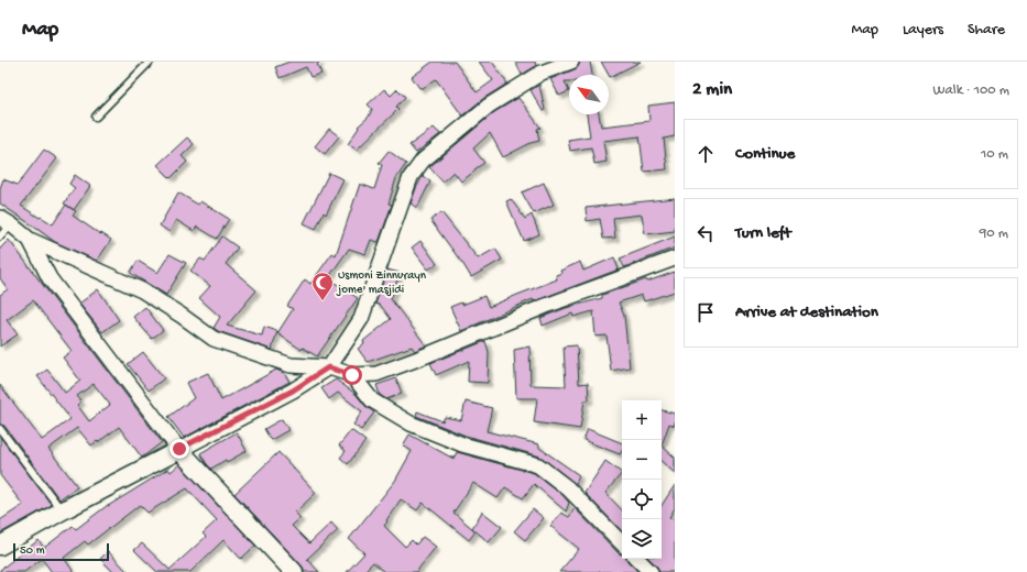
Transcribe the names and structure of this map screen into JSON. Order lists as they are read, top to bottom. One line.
{"places":{"mosque":["Usmoni Zinnurayn jome' masjidi"]},"scale_bar":"50 m","north":"top left","page":{"header":"Map","nav":["Map","Layers","Share"],"heading":["2 min","Walk · 100 m"],"list":[["Continue","10 m"],["Turn left","90 m"],"Arrive at destination"],"map_buttons":["+","−"],"scale":"50 m"}}
